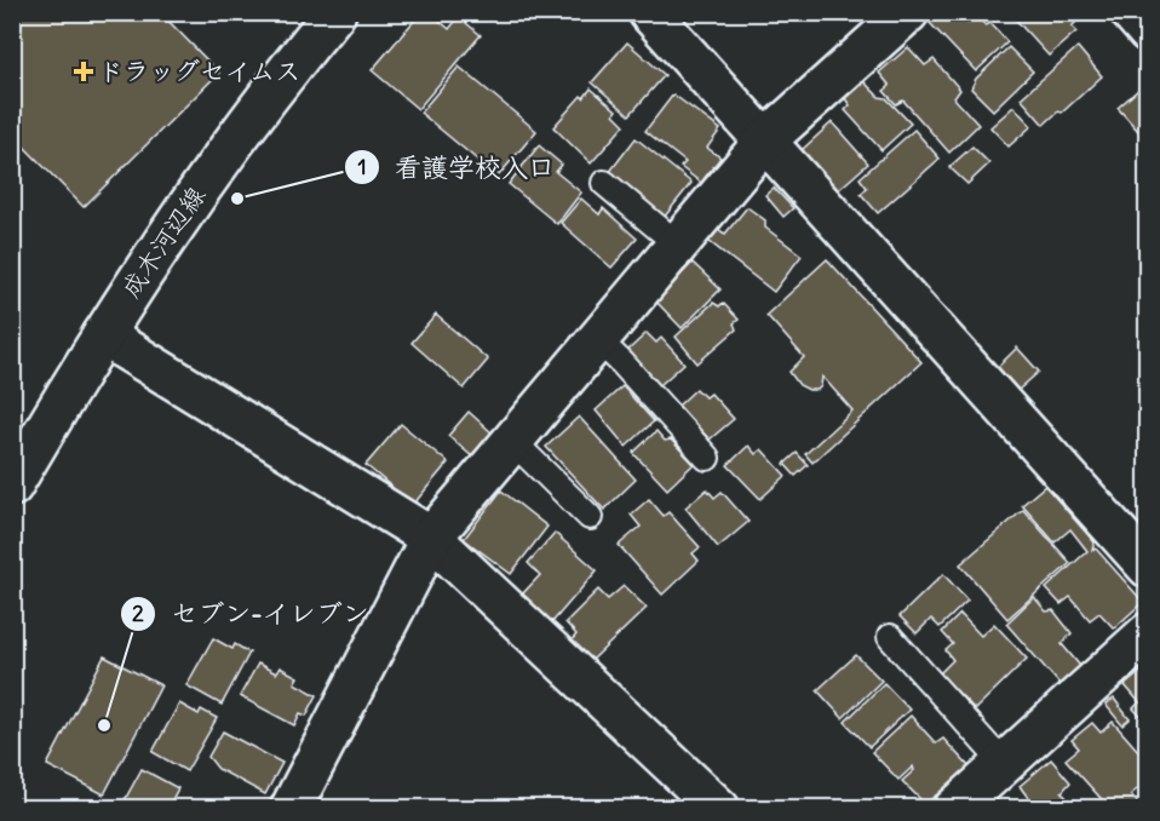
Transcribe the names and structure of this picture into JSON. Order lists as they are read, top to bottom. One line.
{"streets":{"street":["成木河辺線"]},"places":{"health":["ドラッグセイムス"],"other":["看護学校入口","セブン-イレブン"]}}
